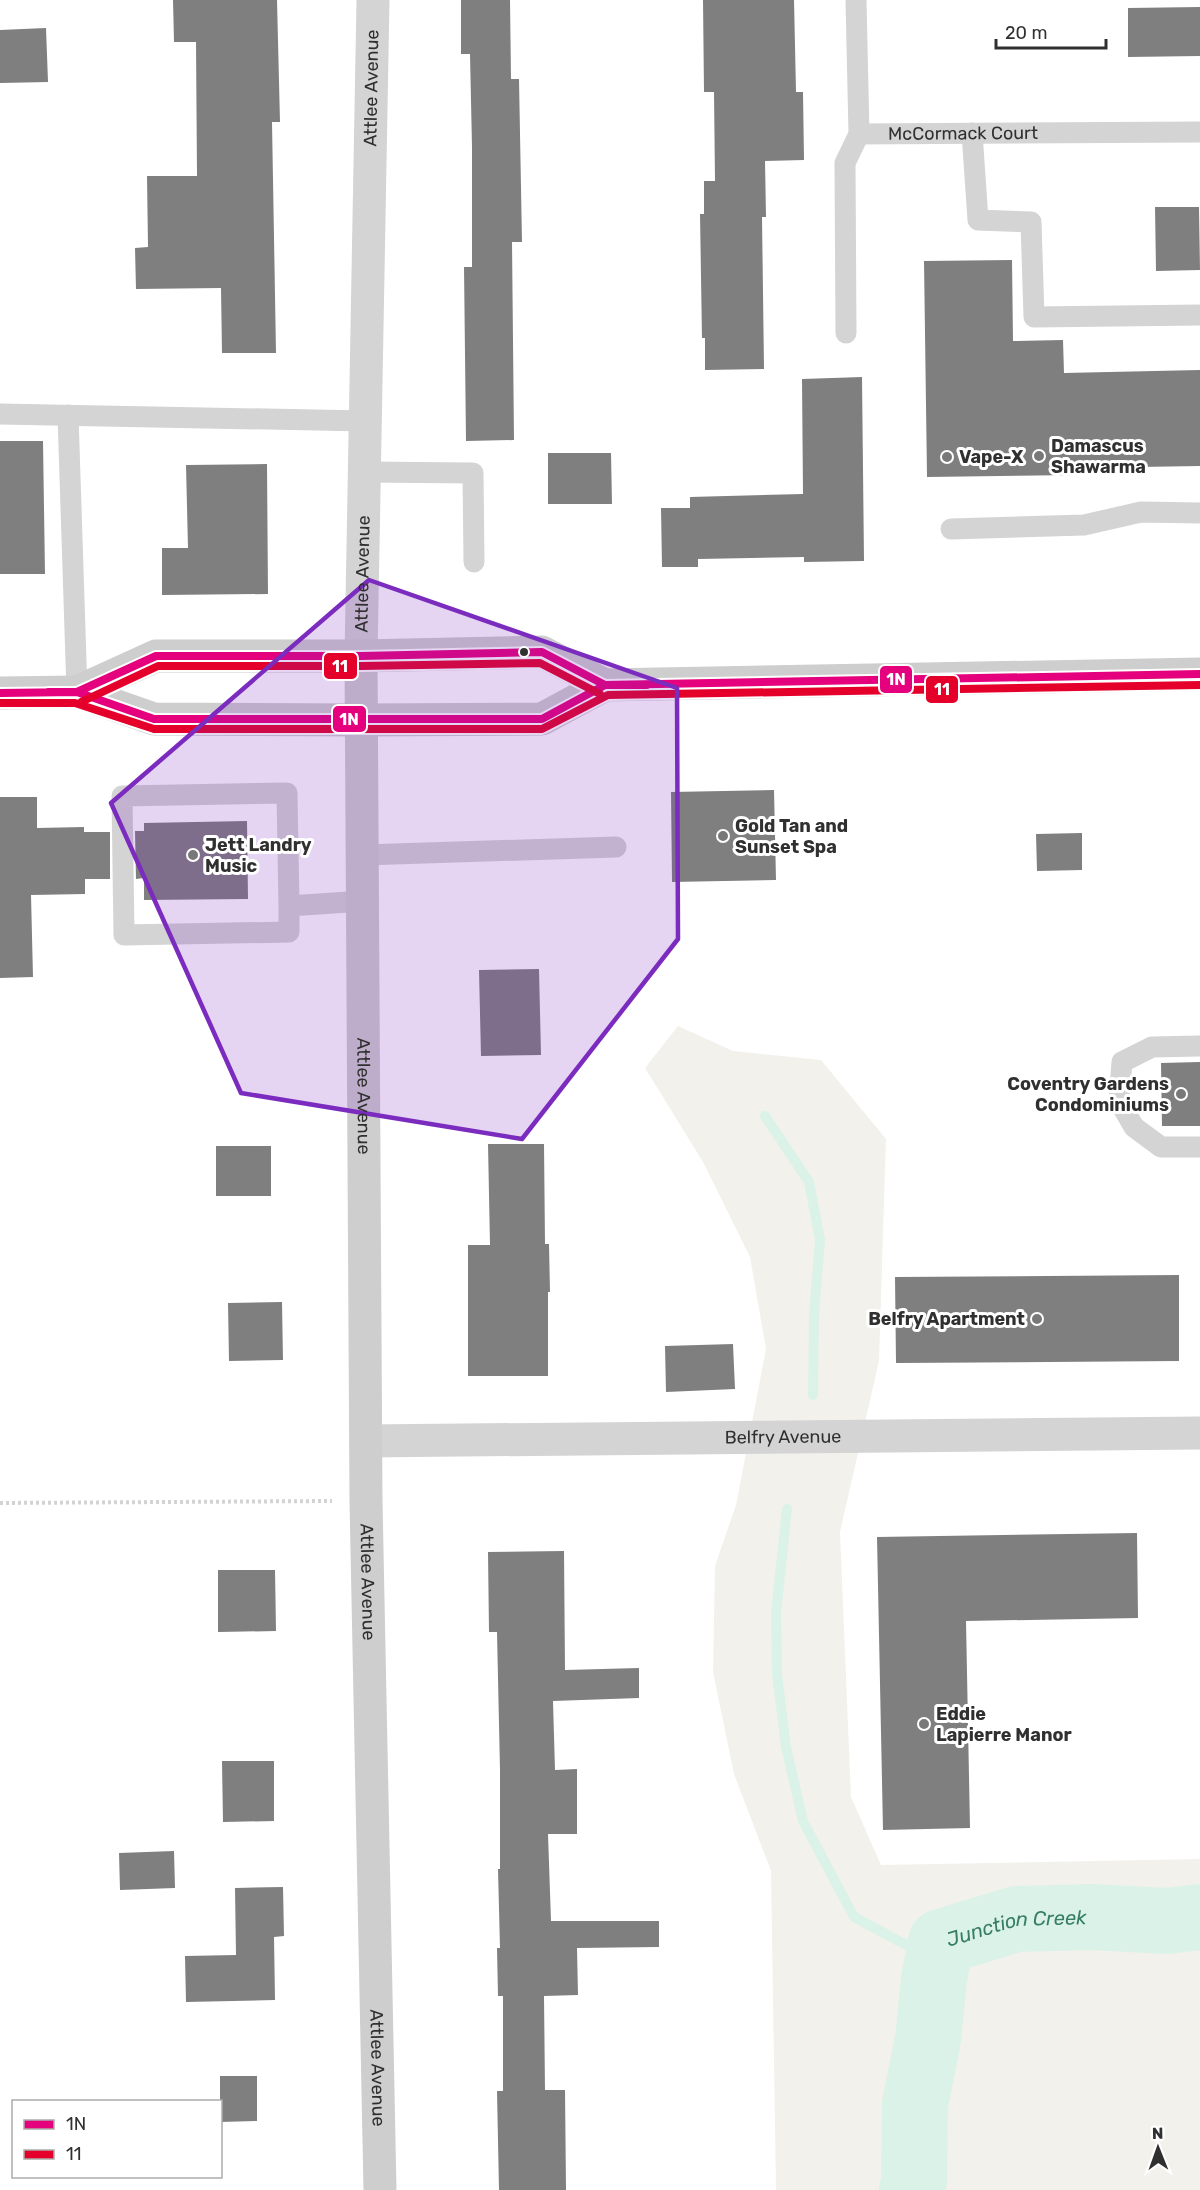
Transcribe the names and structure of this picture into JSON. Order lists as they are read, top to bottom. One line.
{"streets":{"main road":["Attlee Avenue"],"street":["Belfry Avenue"],"lane":["McCormack Court"]},"crossings":[["Attlee Avenue","Belfry Avenue"]],"water":["Junction Creek"],"places":["Damascus Shawarma","Vape-X","Gold Tan and Sunset Spa","Jett Landry Music","Coventry Gardens Condominiums","Belfry Apartment","Eddie Lapierre Manor"],"lines":["transit line 1N","transit line 11"],"legend":["1N","11"],"scale_bar":"20 m","north":"top"}
